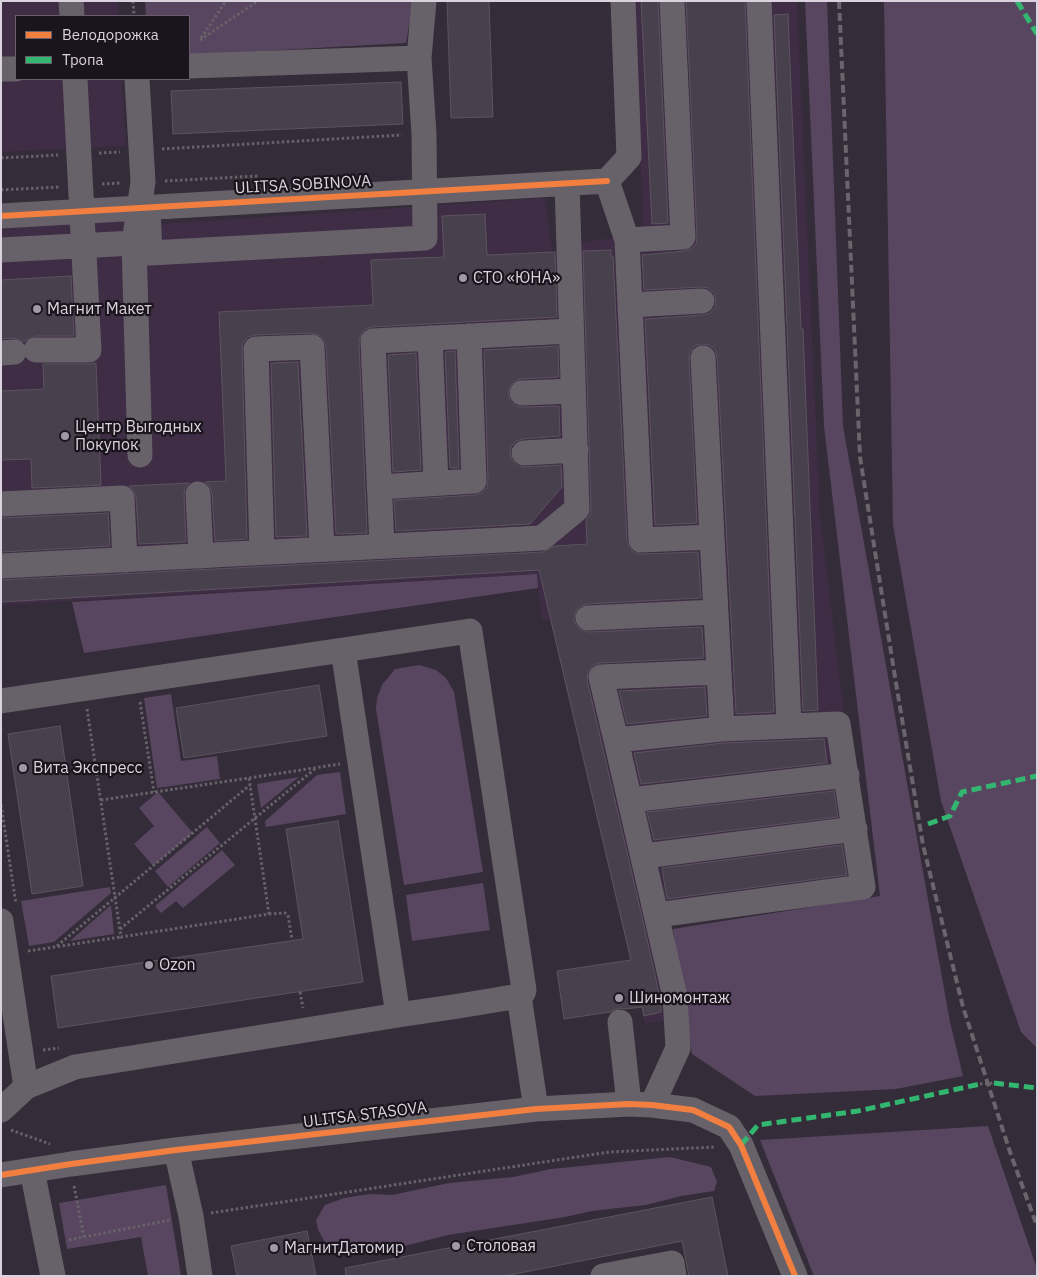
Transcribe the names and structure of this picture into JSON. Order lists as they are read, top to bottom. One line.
{"streets":{"street":["ULITSA SOBINOVA","ULITSA STASOVA"]},"places":["СТО «ЮНА»","Магнит Макет","Центр Выгодных Покупок","Вита Экспресс","Ozon","Шиномонтаж","Столовая","МагнитДатомир"],"legend":["Велодорожка","Тропа"]}
